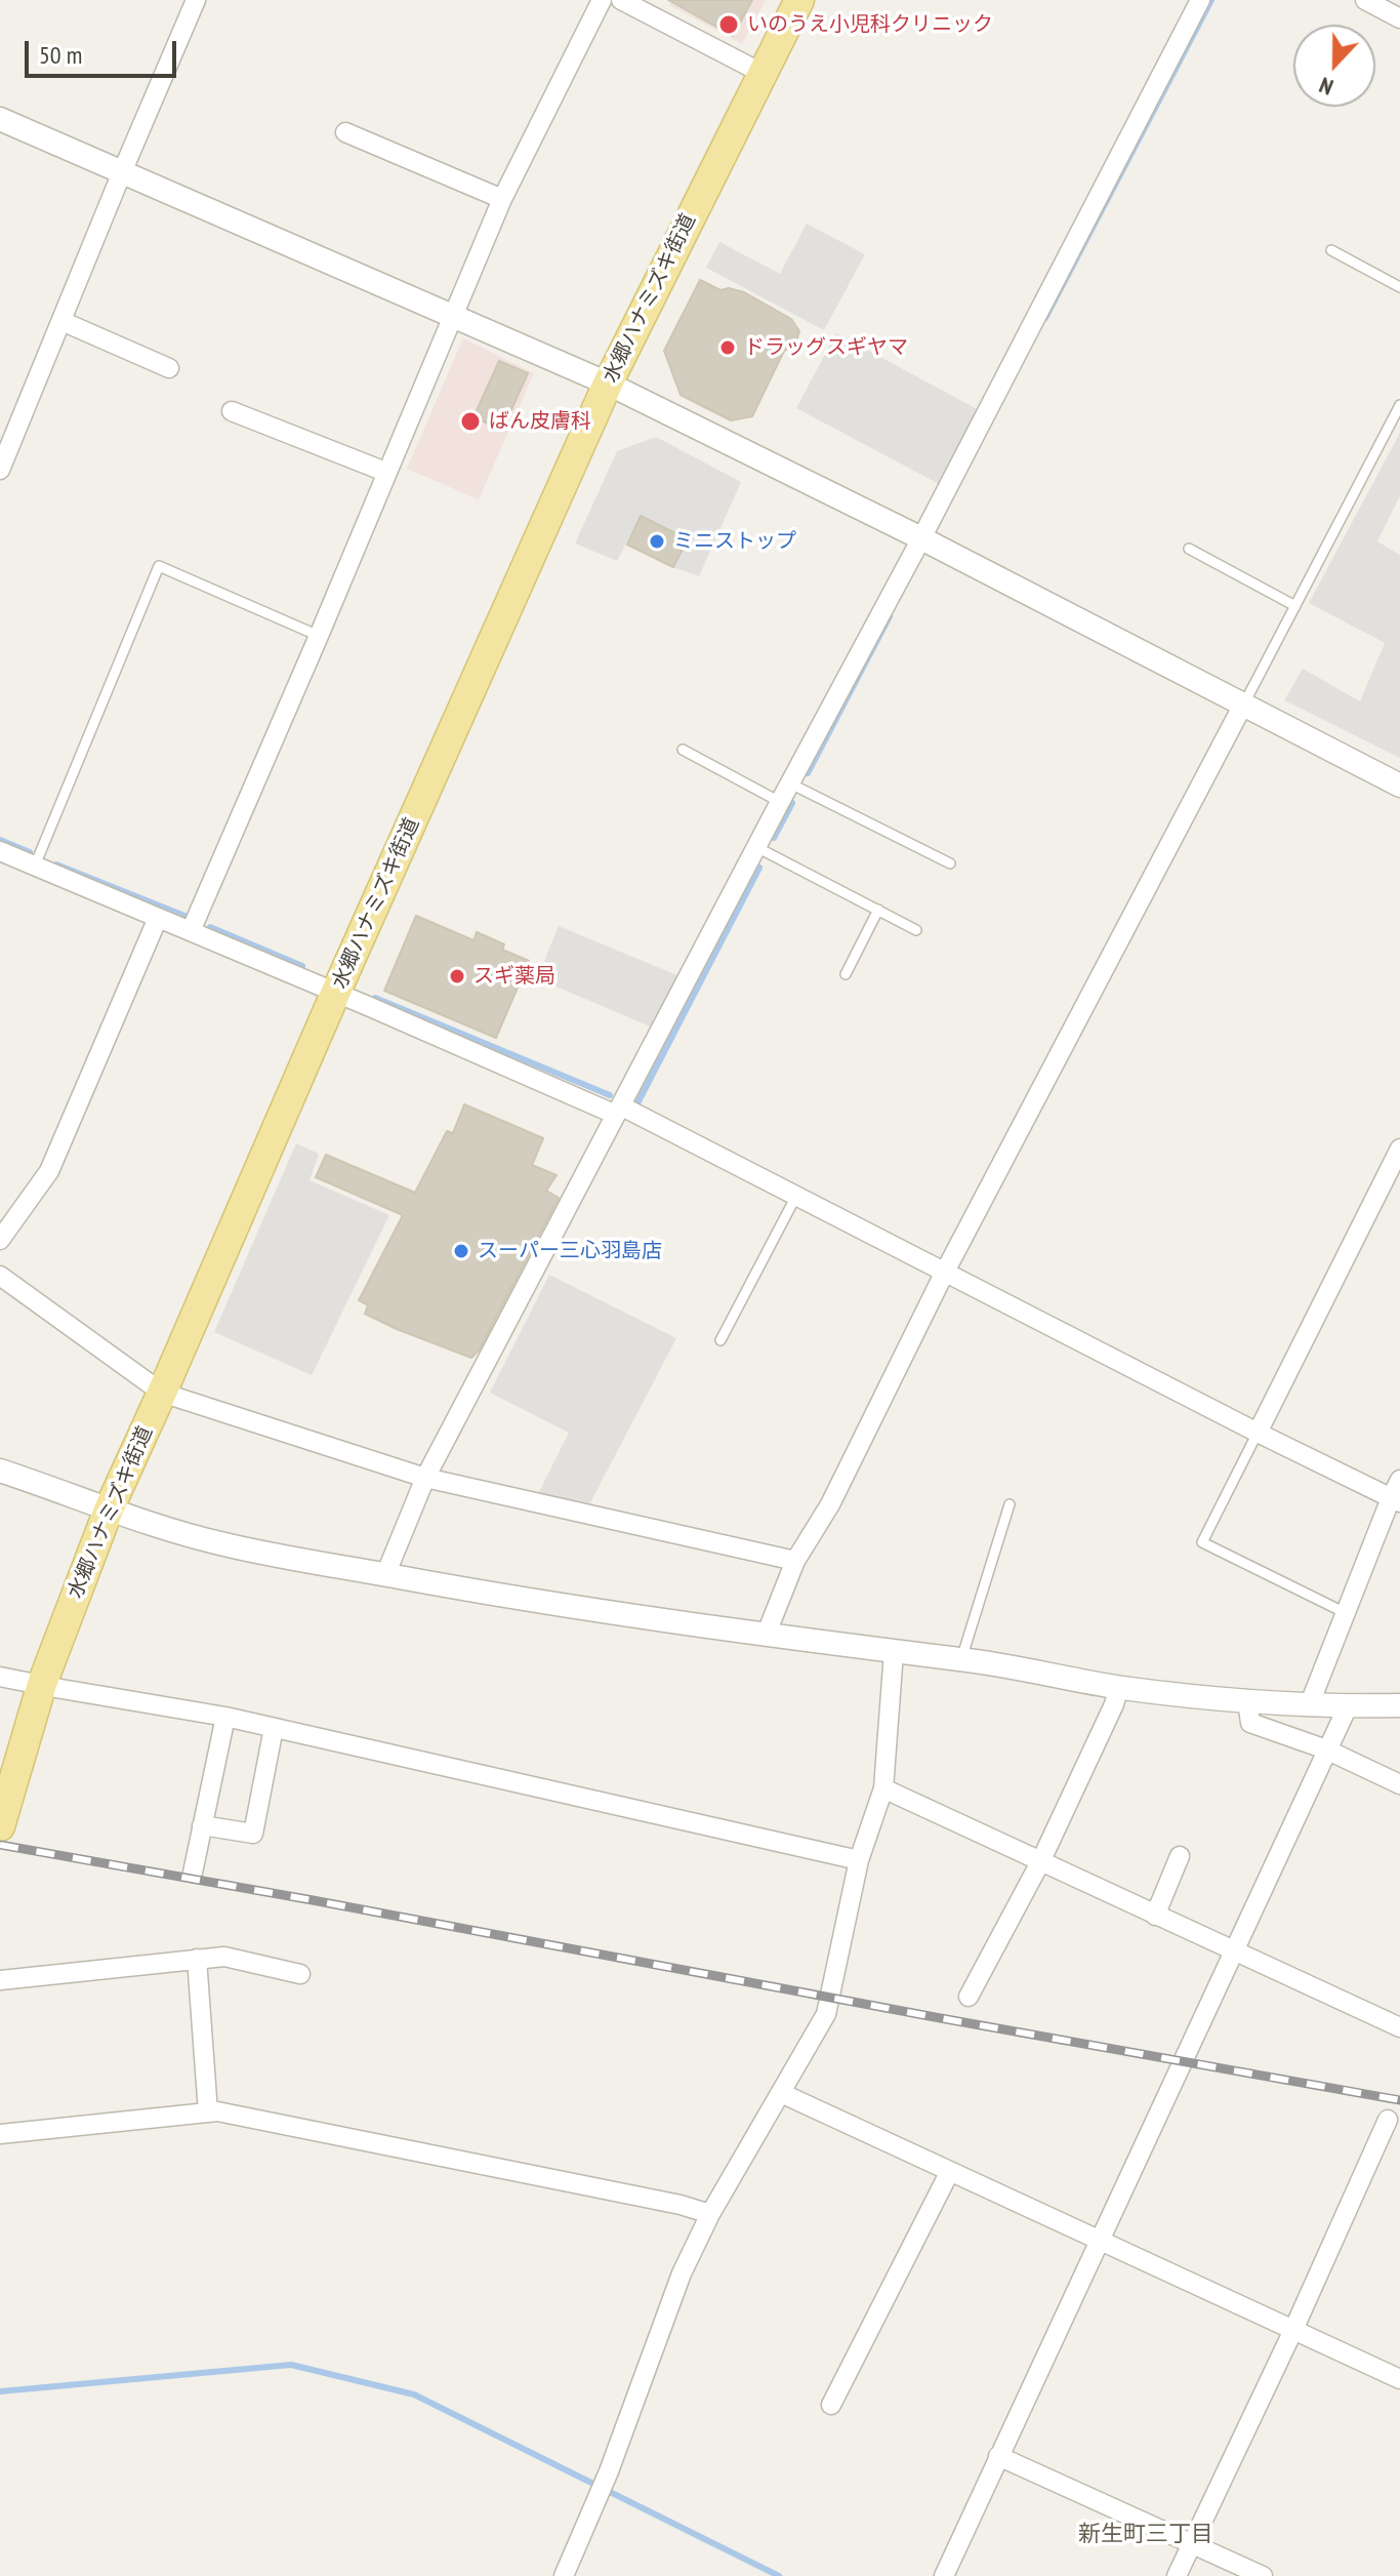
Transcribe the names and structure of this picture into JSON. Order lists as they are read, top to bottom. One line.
{"streets":{"main road":["水郷ハナミズキ街道"]},"districts":["新生町三丁目"],"places":["いのうえ小児科クリニック","ドラッグスギヤマ","ばん皮膚科","ミニストップ","スギ薬局","スーパー三心羽島店"],"scale_bar":"50 m","north":"bottom"}
